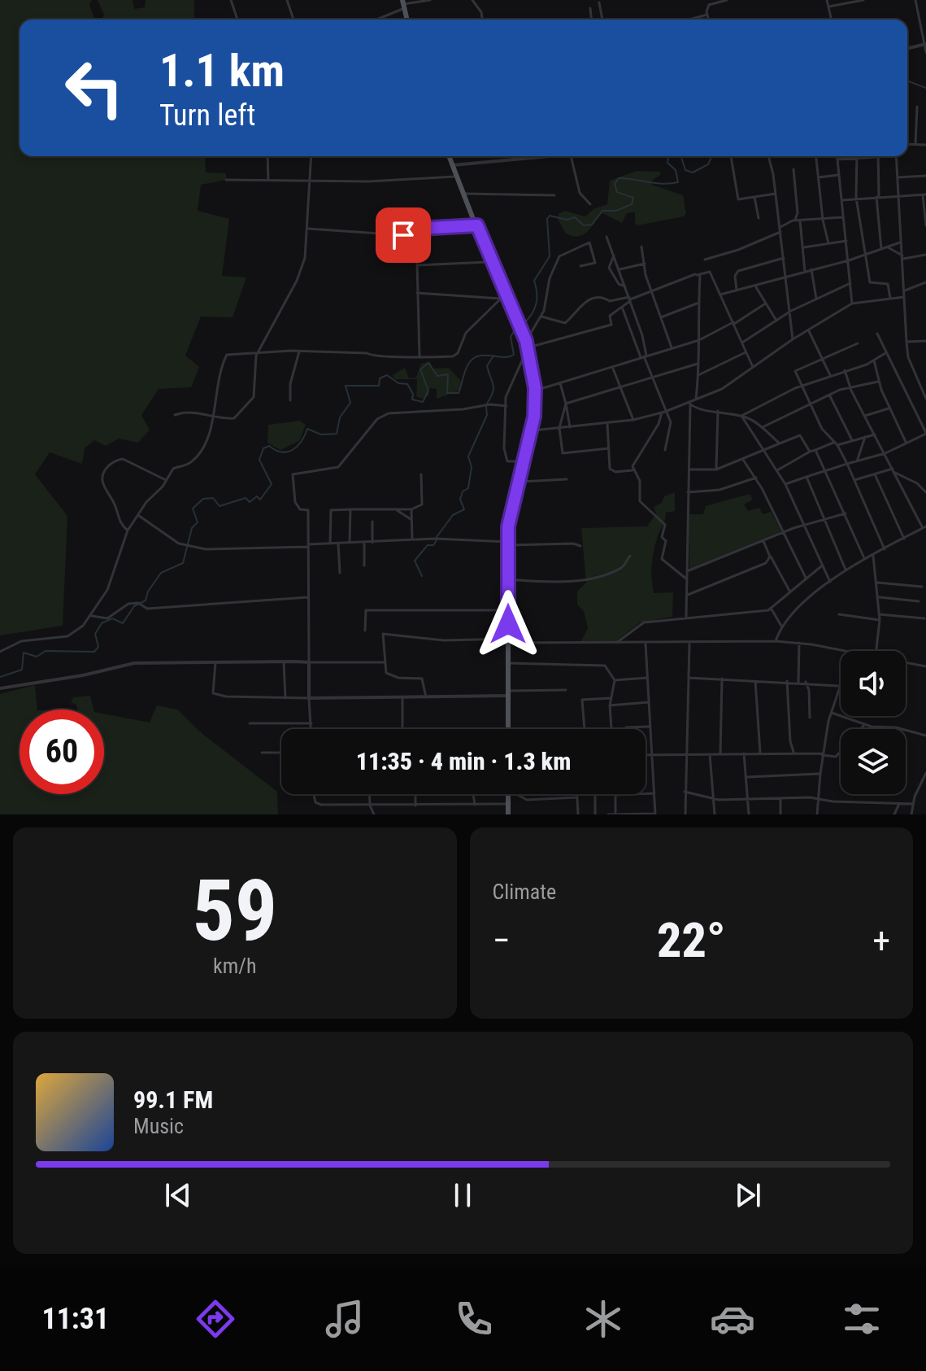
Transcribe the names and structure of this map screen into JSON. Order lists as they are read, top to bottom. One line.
{"page":{"turn":["1.1 km","Turn left"],"limit":"60","trip":"11:35 · 4 min · 1.3 km","tile":[["59","km/h"],"Climate"],"heat":["−","22°","+"],"song":["99.1 FM","Music"],"tabs":"11:31"}}
